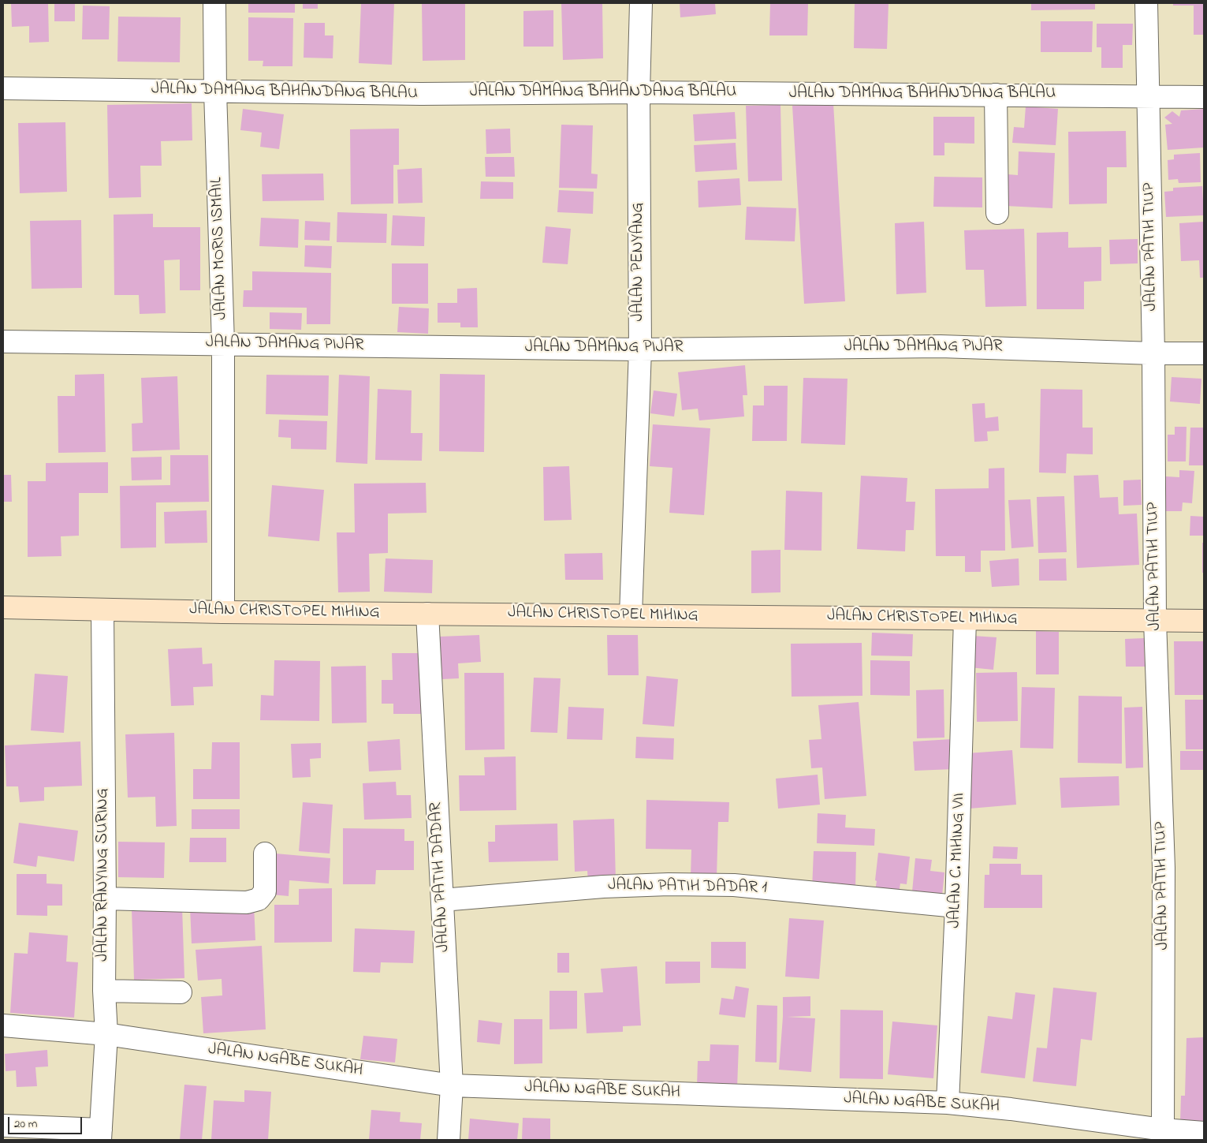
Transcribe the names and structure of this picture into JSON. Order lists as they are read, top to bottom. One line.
{"streets":{"street":["JALAN DAMANG BAHANDANG BALAU","JALAN PATIH TIUP","JALAN MORIS ISMAIL","JALAN PENYANG","JALAN DAMANG PIJAR","JALAN CHRISTOPEL MIHING","JALAN C. MIHING VII","JALAN RANYING SURING","JALAN PATIH DADAR","JALAN PATIH DADAR 1","JALAN NGABE SUKAH"]},"crossings":[["JALAN DAMANG BAHANDANG BALAU","JALAN PATIH TIUP"],["JALAN DAMANG BAHANDANG BALAU","JALAN MORIS ISMAIL"],["JALAN DAMANG BAHANDANG BALAU","JALAN PENYANG"],["JALAN PATIH TIUP","JALAN DAMANG PIJAR"],["JALAN PATIH TIUP","JALAN CHRISTOPEL MIHING"],["JALAN PATIH TIUP","JALAN NGABE SUKAH"],["JALAN MORIS ISMAIL","JALAN DAMANG PIJAR"],["JALAN MORIS ISMAIL","JALAN CHRISTOPEL MIHING"],["JALAN PENYANG","JALAN DAMANG PIJAR"],["JALAN PENYANG","JALAN CHRISTOPEL MIHING"],["JALAN CHRISTOPEL MIHING","JALAN C. MIHING VII"],["JALAN CHRISTOPEL MIHING","JALAN RANYING SURING"],["JALAN CHRISTOPEL MIHING","JALAN PATIH DADAR"],["JALAN C. MIHING VII","JALAN PATIH DADAR 1"],["JALAN C. MIHING VII","JALAN NGABE SUKAH"],["JALAN RANYING SURING","JALAN NGABE SUKAH"],["JALAN PATIH DADAR","JALAN PATIH DADAR 1"],["JALAN PATIH DADAR","JALAN NGABE SUKAH"]],"scale_bar":"20 m"}
